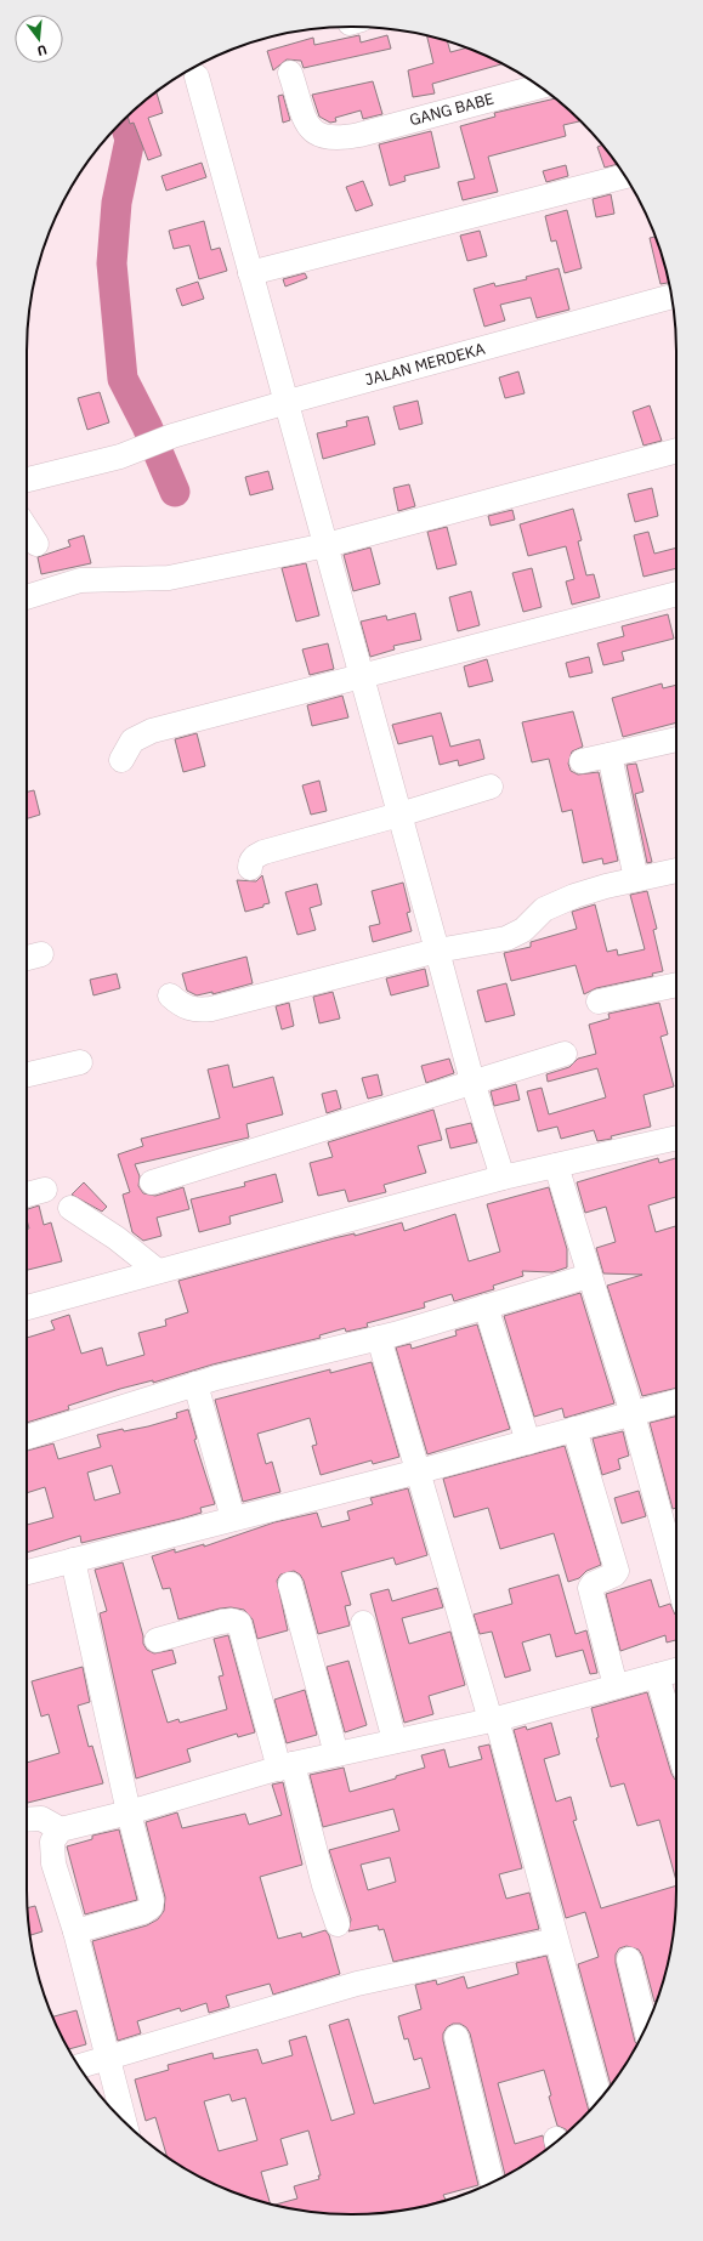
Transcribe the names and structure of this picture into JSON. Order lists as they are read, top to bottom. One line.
{"streets":{"street":["GANG BABE","JALAN MERDEKA"]},"north":"bottom"}
